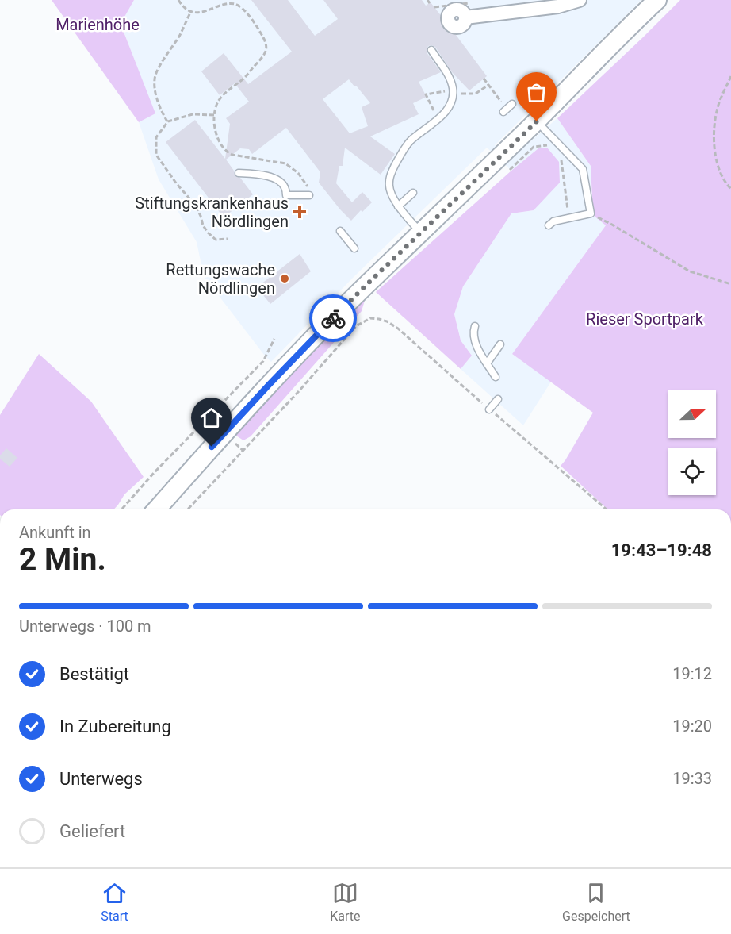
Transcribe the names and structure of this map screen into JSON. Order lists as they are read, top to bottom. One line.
{"parks":["Marienhöhe","Rieser Sportpark"],"places":{"health":["Stiftungskrankenhaus Nördlingen"],"other":["Rettungswache Nördlingen"]},"north":"right","page":{"heading":["2 Min.","Ankunft in","19:43–19:48"],"bar":"Unterwegs · 100 m","list":[["Bestätigt","19:12"],["In Zubereitung","19:20"],["Unterwegs","19:33"],"Geliefert"],"tabs":["Start","Karte","Gespeichert"]}}
